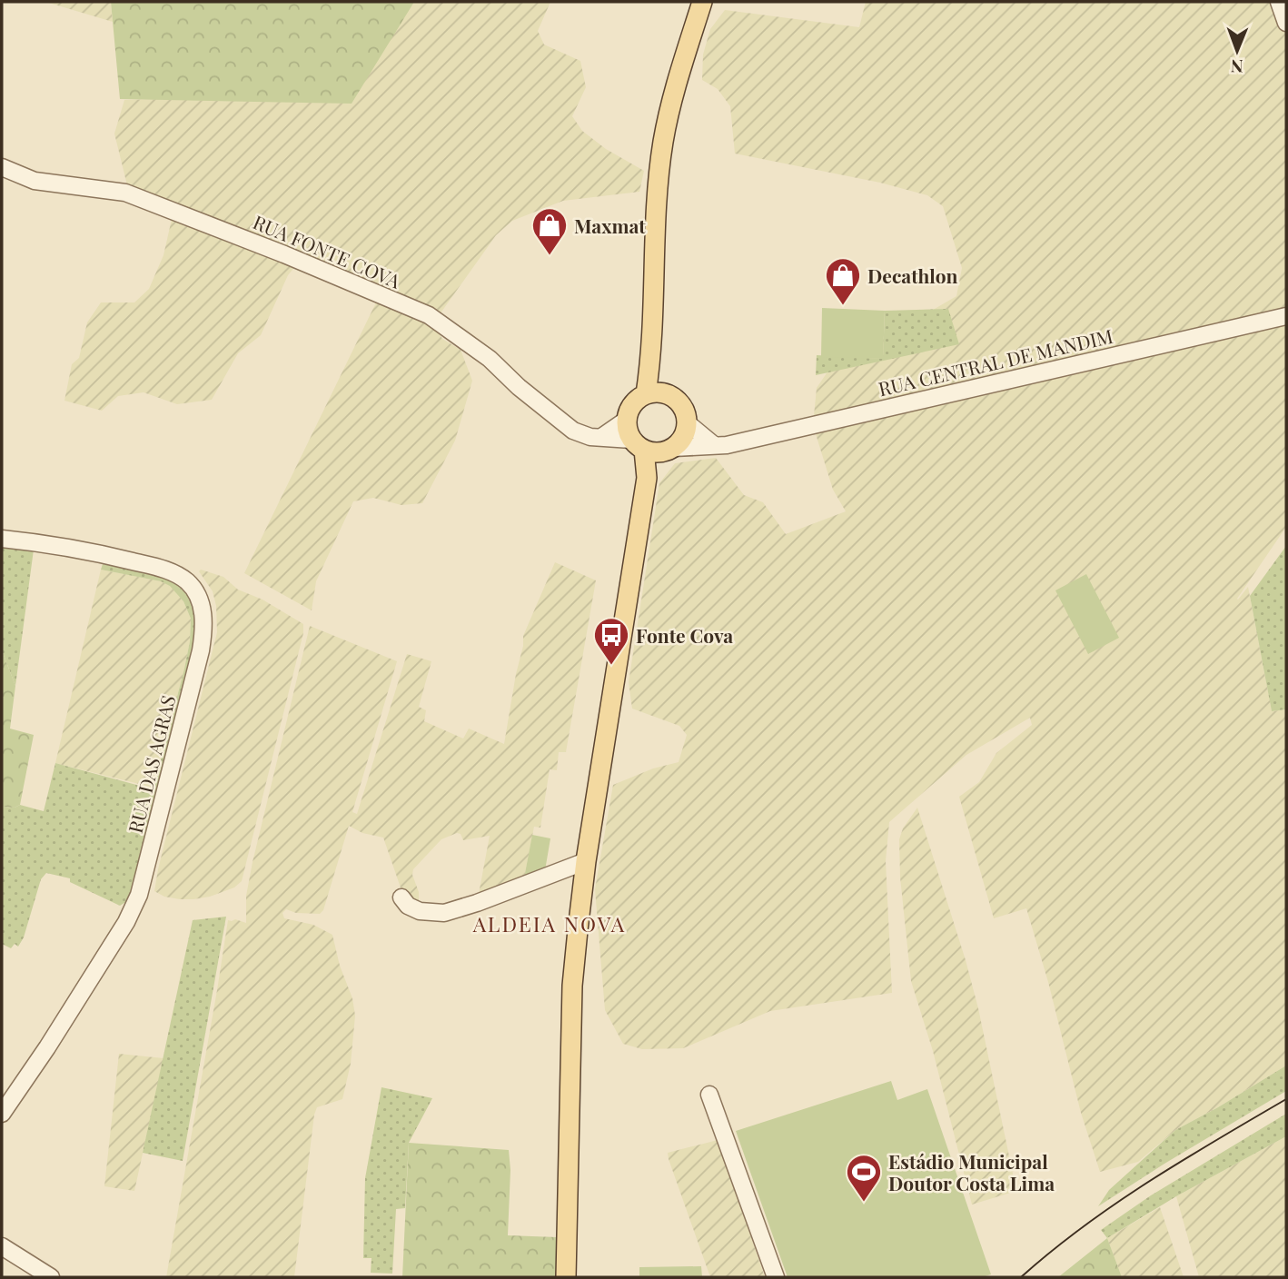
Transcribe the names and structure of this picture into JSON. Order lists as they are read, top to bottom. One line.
{"streets":{"street":["RUA FONTE COVA","RUA CENTRAL DE MANDIM","RUA DAS AGRAS"]},"crossings":[["RUA FONTE COVA","RUA CENTRAL DE MANDIM"]],"districts":["ALDEIA NOVA"],"places":{"shop":["Maxmat","Decathlon"],"bus stop":["Fonte Cova"],"sports":["Estádio Municipal Doutor Costa Lima"]},"north":"bottom"}
